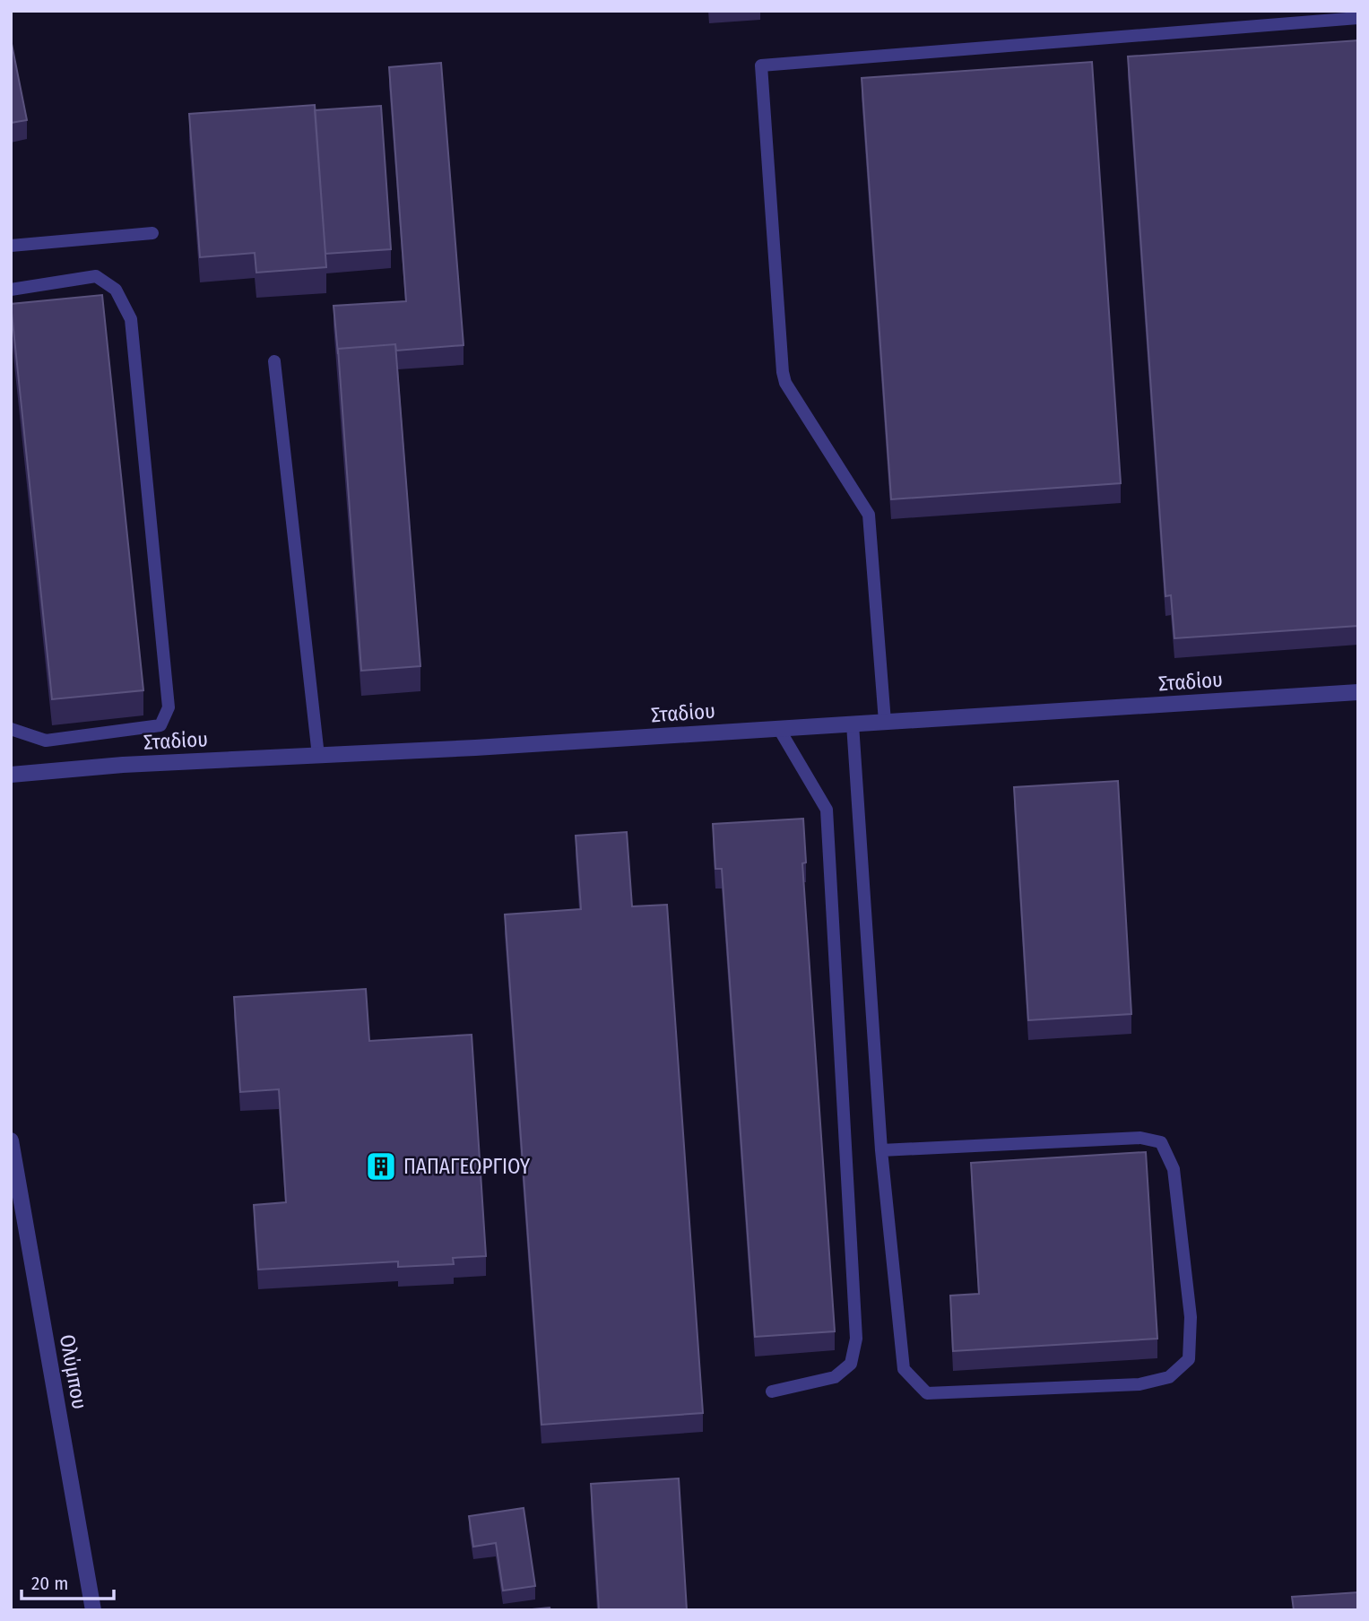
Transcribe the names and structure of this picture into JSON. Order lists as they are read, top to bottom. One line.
{"streets":{"street":["Σταδίου","Ολύμπου"]},"places":{"building":["ΠΑΠΑΓΕΩΡΓΙΟΥ"]},"scale_bar":"20 m"}
